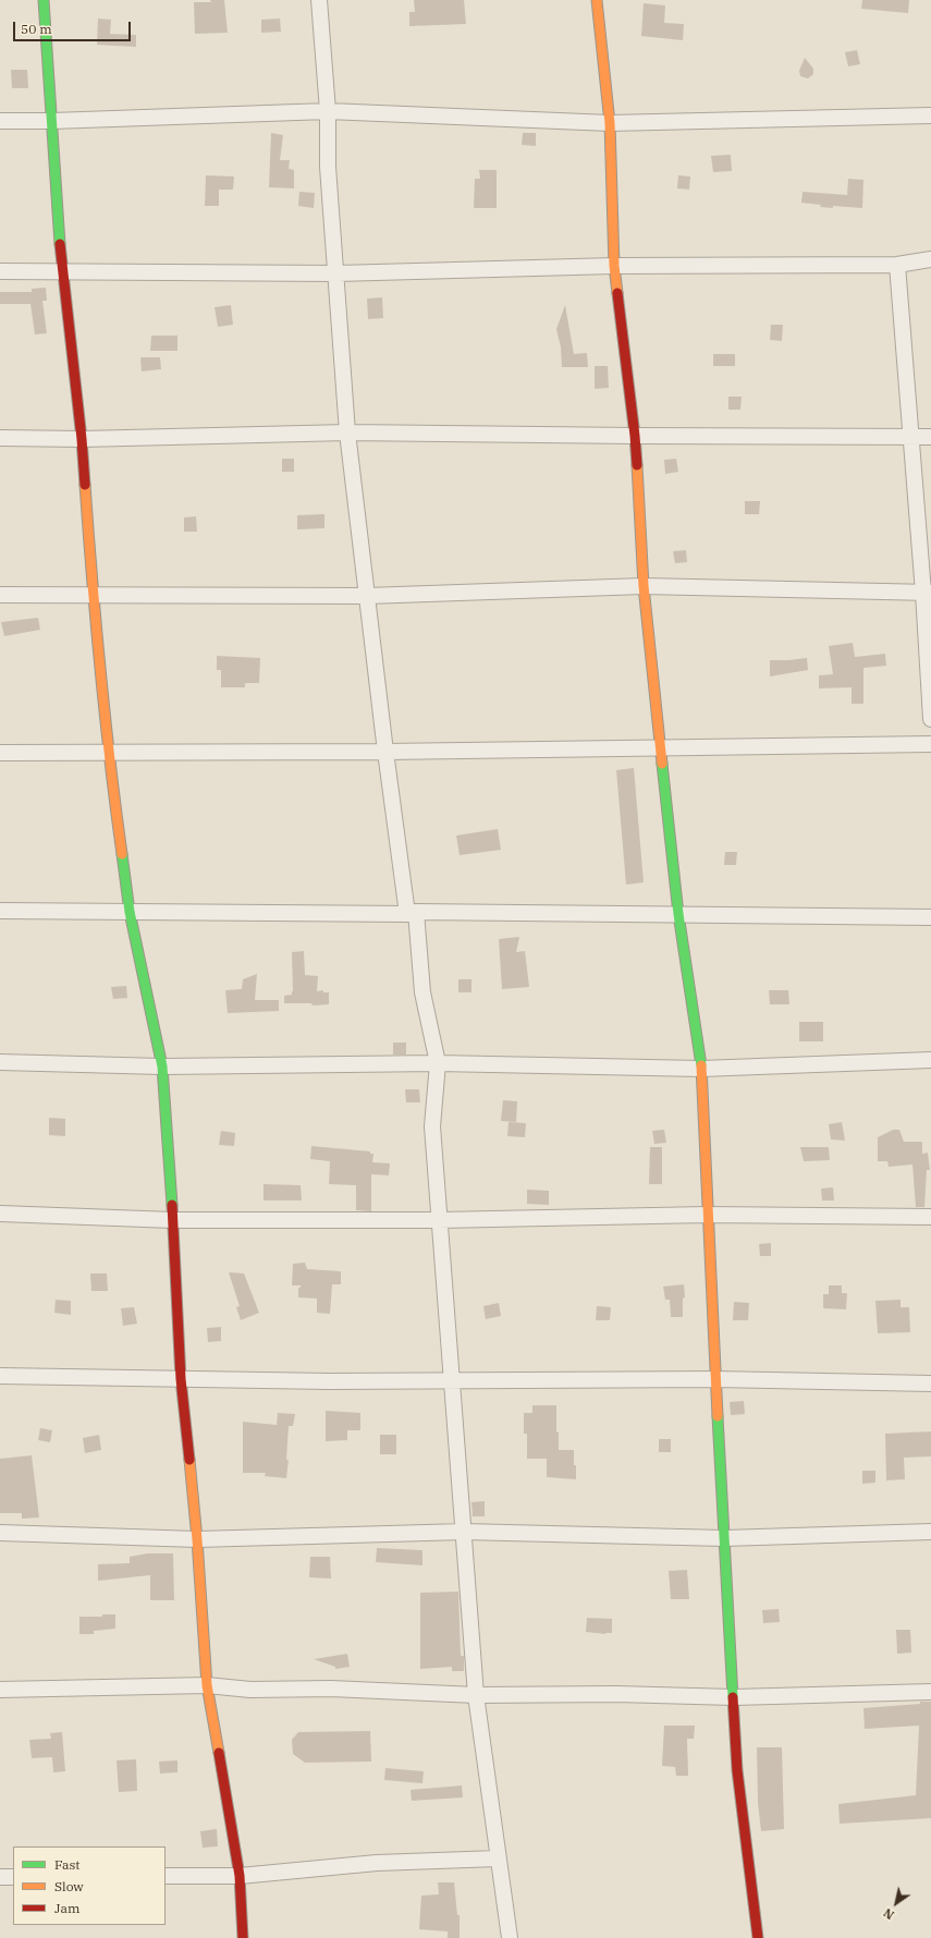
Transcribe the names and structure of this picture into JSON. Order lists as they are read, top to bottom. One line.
{"legend":["Fast","Slow","Jam"],"scale_bar":"50 m","north":"bottom left"}
